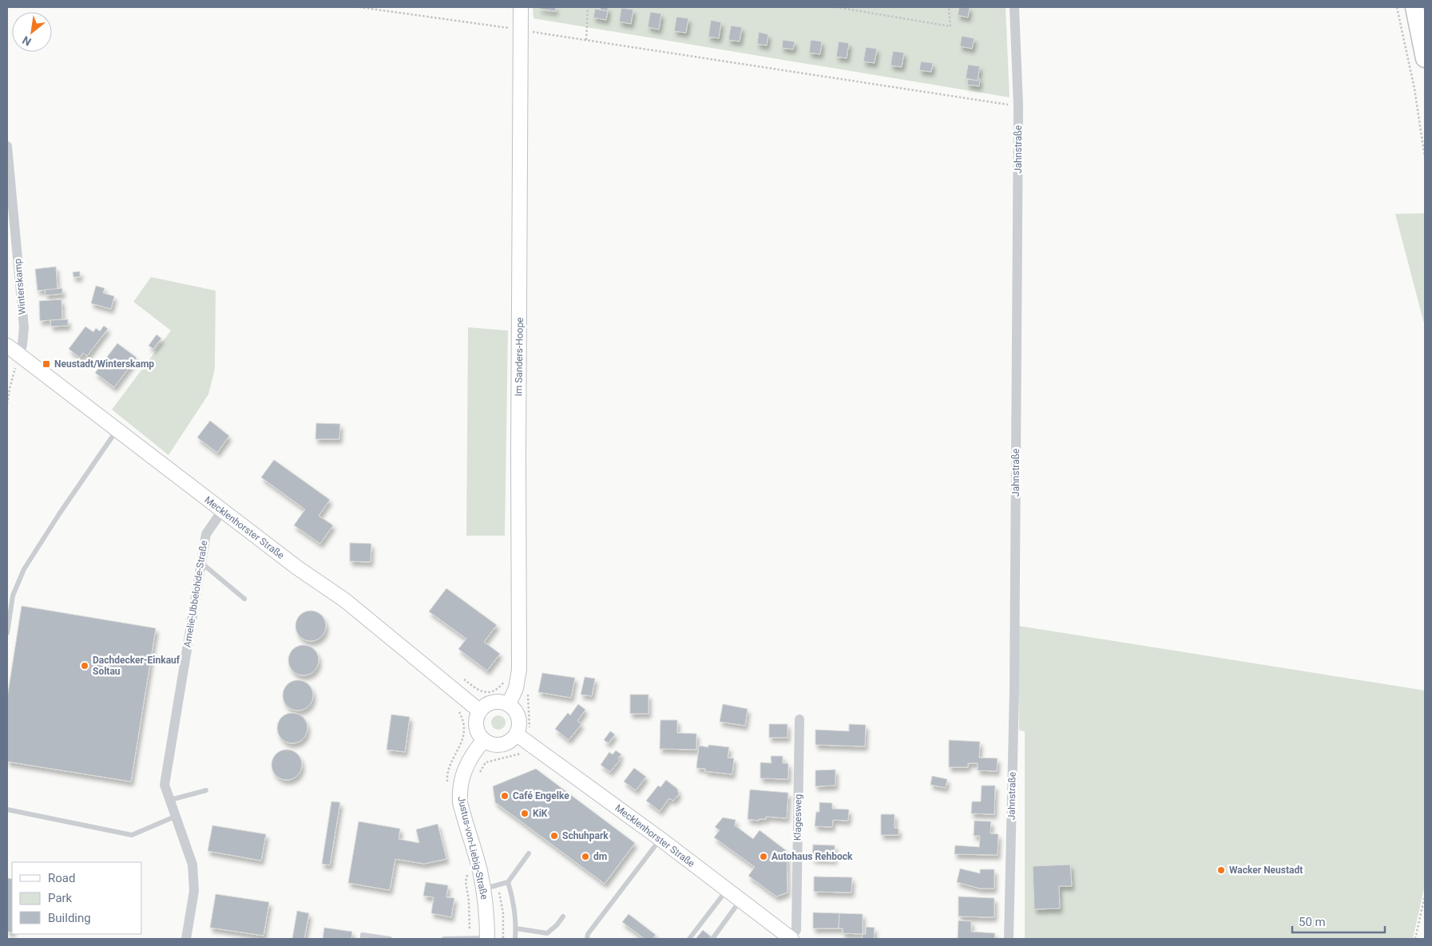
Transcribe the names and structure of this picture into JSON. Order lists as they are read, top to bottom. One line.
{"streets":{"street":["Jahnstraße","Winterskamp","Im Sanders-Hoope","Mecklenhorster Straße","Amelie-Ubbelohde-Straße","Klagesweg","Justus-von-Liebig-Straße"]},"crossings":[["Winterskamp","Mecklenhorster Straße"],["Im Sanders-Hoope","Mecklenhorster Straße"],["Im Sanders-Hoope","Justus-von-Liebig-Straße"],["Mecklenhorster Straße","Amelie-Ubbelohde-Straße"],["Mecklenhorster Straße","Klagesweg"],["Mecklenhorster Straße","Justus-von-Liebig-Straße"]],"places":{"transit":["Neustadt/Winterskamp"],"other":["Dachdecker-Einkauf Soltau","Café Engelke","KiK","Schuhpark","dm","Autohaus Rehbock","Wacker Neustadt"]},"legend":["Road","Park","Building"],"scale_bar":"50 m","north":"bottom left"}
